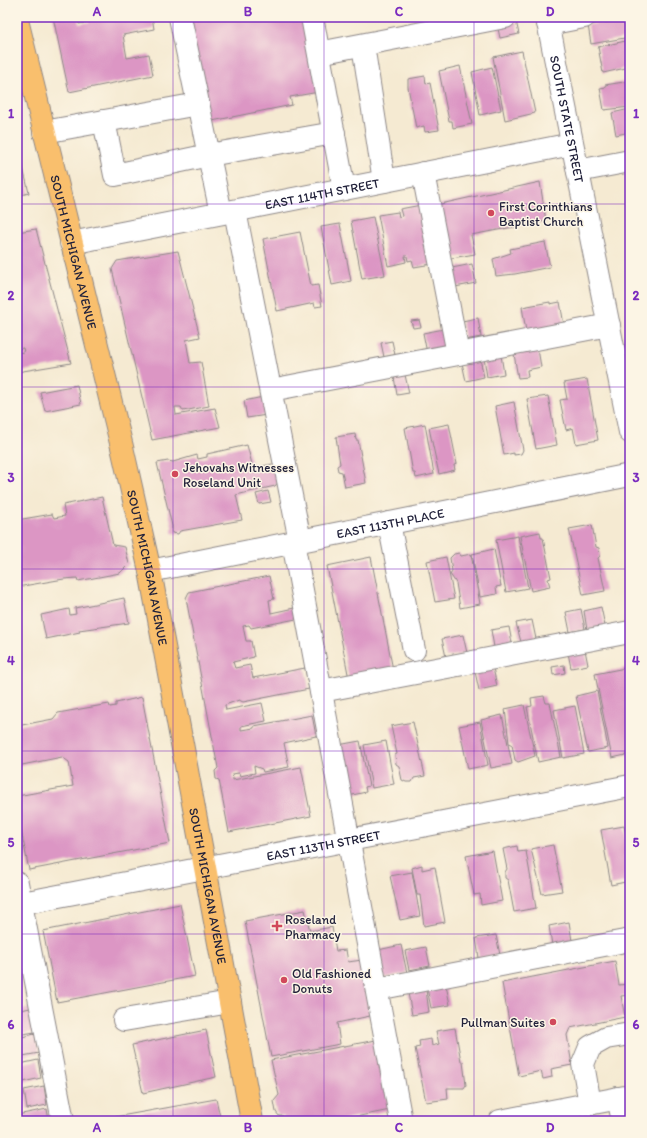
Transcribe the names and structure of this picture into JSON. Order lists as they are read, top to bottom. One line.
{"streets":{"main road":["SOUTH MICHIGAN AVENUE"],"street":["SOUTH STATE STREET","EAST 114TH STREET","EAST 113TH PLACE","EAST 113TH STREET"]},"crossings":[["SOUTH STATE STREET","EAST 114TH STREET"],["EAST 114TH STREET","SOUTH MICHIGAN AVENUE"],["SOUTH MICHIGAN AVENUE","EAST 113TH PLACE"],["SOUTH MICHIGAN AVENUE","EAST 113TH STREET"]],"places":{"other":["First Corinthians Baptist Church","Jehovahs Witnesses Roseland Unit","Old Fashioned Donuts","Pullman Suites"],"health":["Roseland Pharmacy"]},"grid":{"columns":["A","B","C","D"],"rows":["1","2","3","4","5","6"]}}
